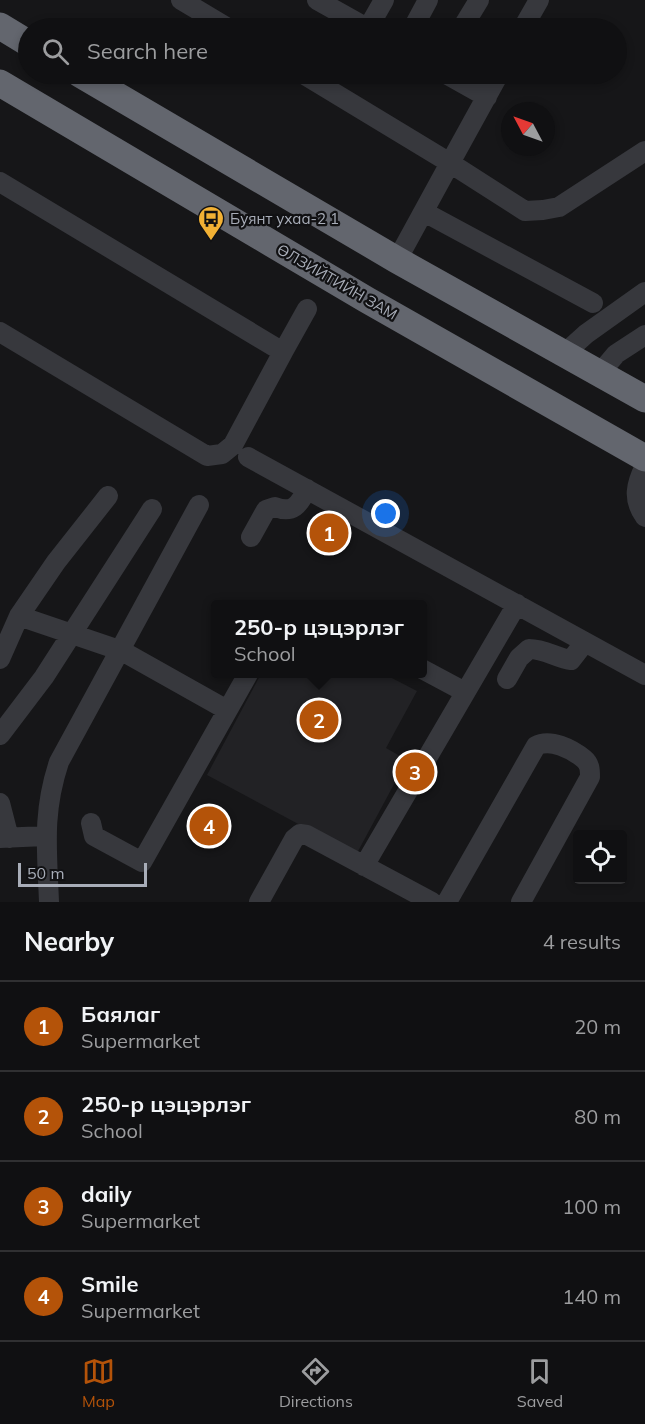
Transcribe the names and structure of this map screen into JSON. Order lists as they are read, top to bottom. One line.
{"streets":{"highway":["ӨЛЗИЙТИЙН ЗАМ"]},"places":{"bus stop":["Буянт ухаа-2 1"]},"scale_bar":"50 m","north":"top left","page":{"search":"Search here","pins":["1","2","3","4"],"popup":["250-р цэцэрлэг","School"],"scale":"50 m","heading":["Nearby","4 results"],"list":[{"mark":"1","name":"Баялаг","note":"Supermarket","value":"20 m"},{"mark":"2","name":"250-р цэцэрлэг","note":"School","value":"80 m"},{"mark":"3","name":"daily","note":"Supermarket","value":"100 m"},{"mark":"4","name":"Smile","note":"Supermarket","value":"140 m"}],"nav":["Map","Directions","Saved"]}}
